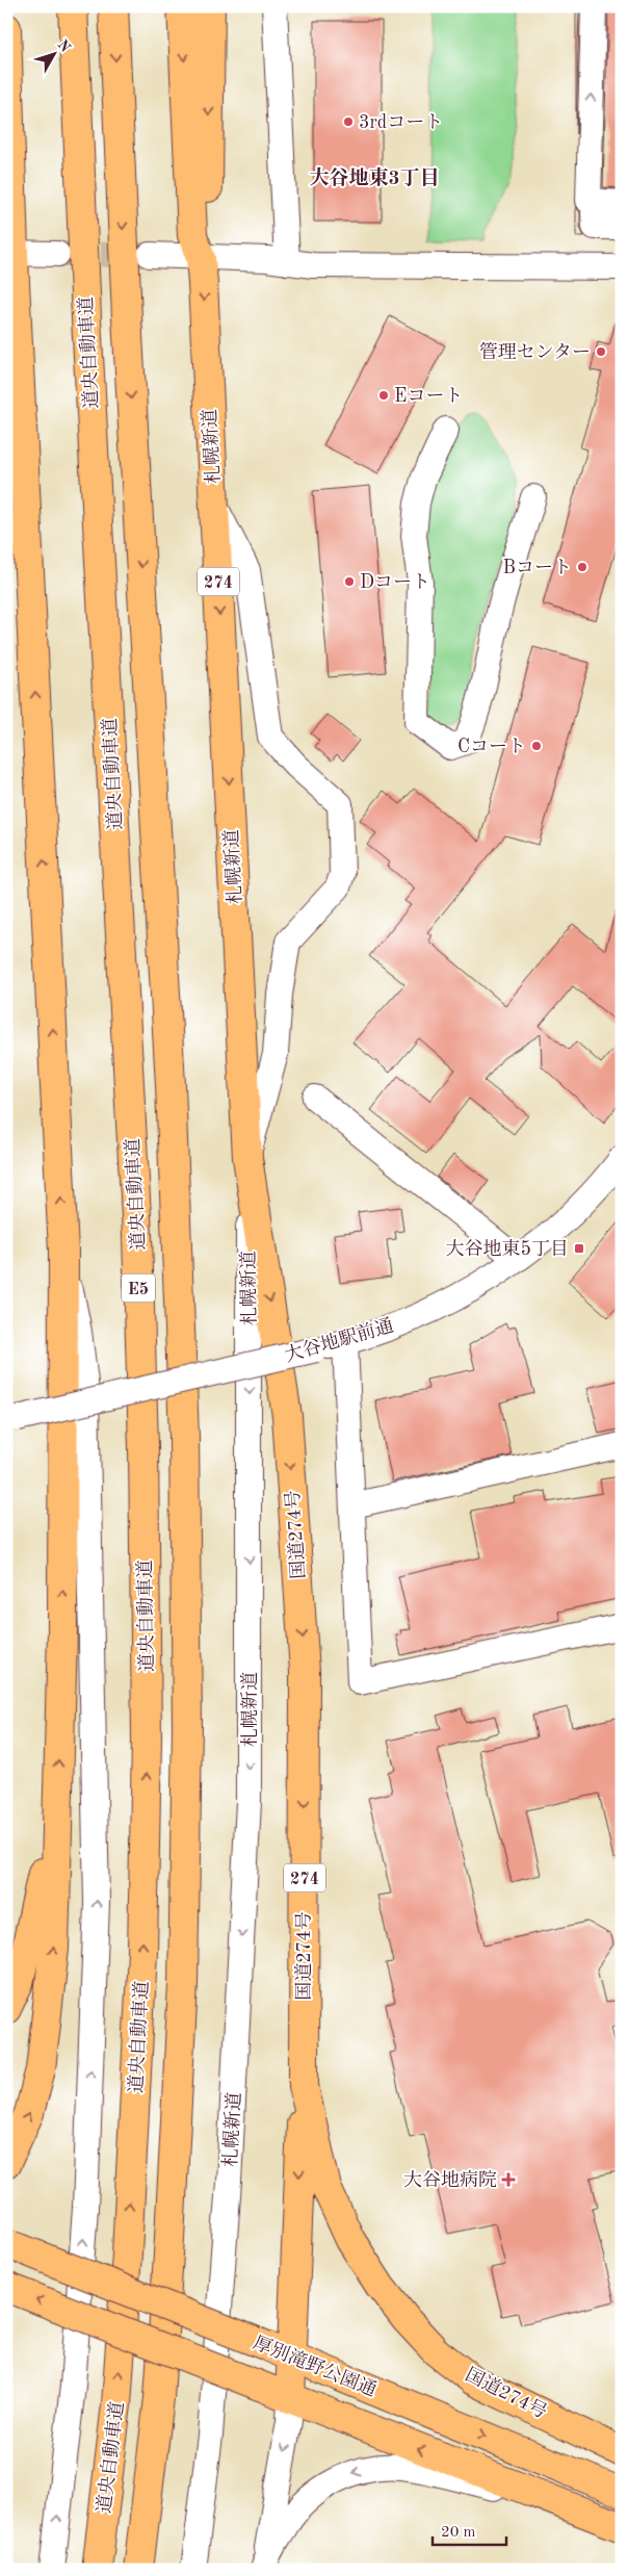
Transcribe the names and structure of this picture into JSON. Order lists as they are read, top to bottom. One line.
{"streets":{"main road":["道央自動車道","札幌新道","274","E5","国道274号","厚別滝野公園通"],"street":["大谷地駅前通"]},"crossings":[["札幌新道","国道274号"]],"districts":["大谷地東3丁目"],"places":{"other":["3rdコート","管理センター","Eコート","Bコート","Dコート","Cコート"],"transit":["大谷地東5丁目"],"health":["大谷地病院"]},"scale_bar":"20 m","north":"top right"}
